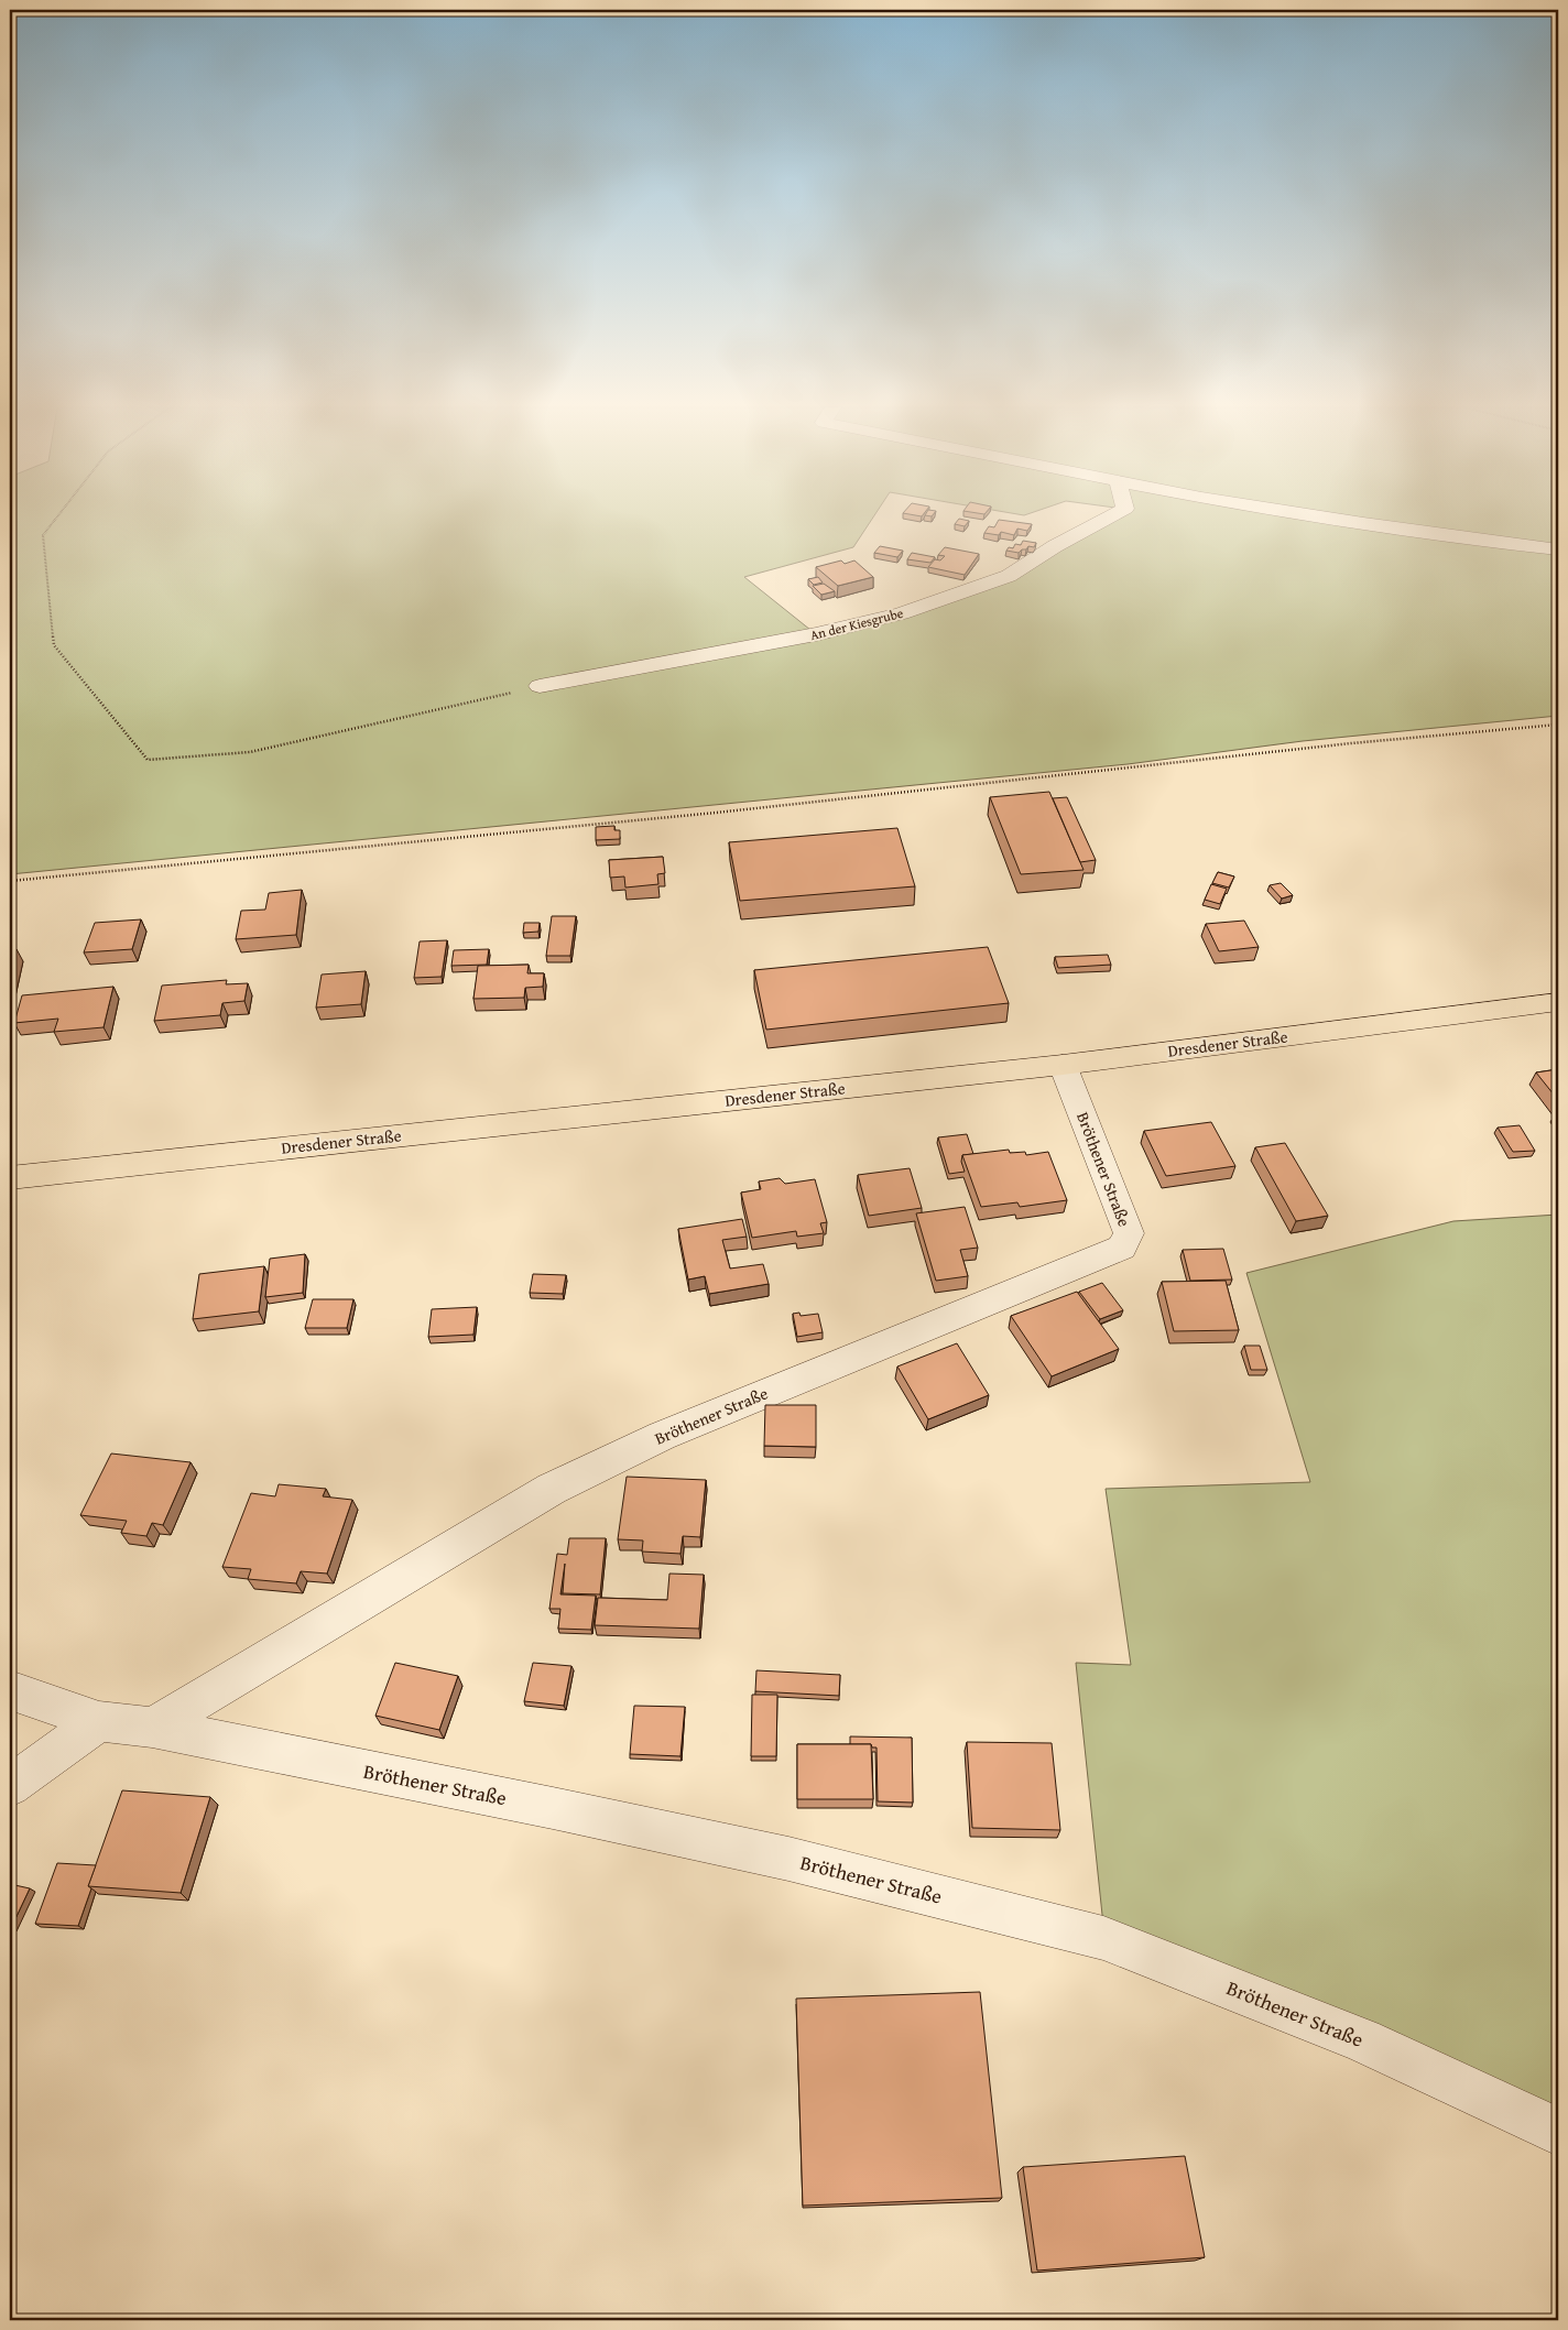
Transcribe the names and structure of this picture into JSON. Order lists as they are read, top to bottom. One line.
{"streets":{"main road":["Dresdener Straße"],"street":["An der Kiesgrube","Bröthener Straße"]},"crossings":[["Dresdener Straße","Bröthener Straße"]]}
